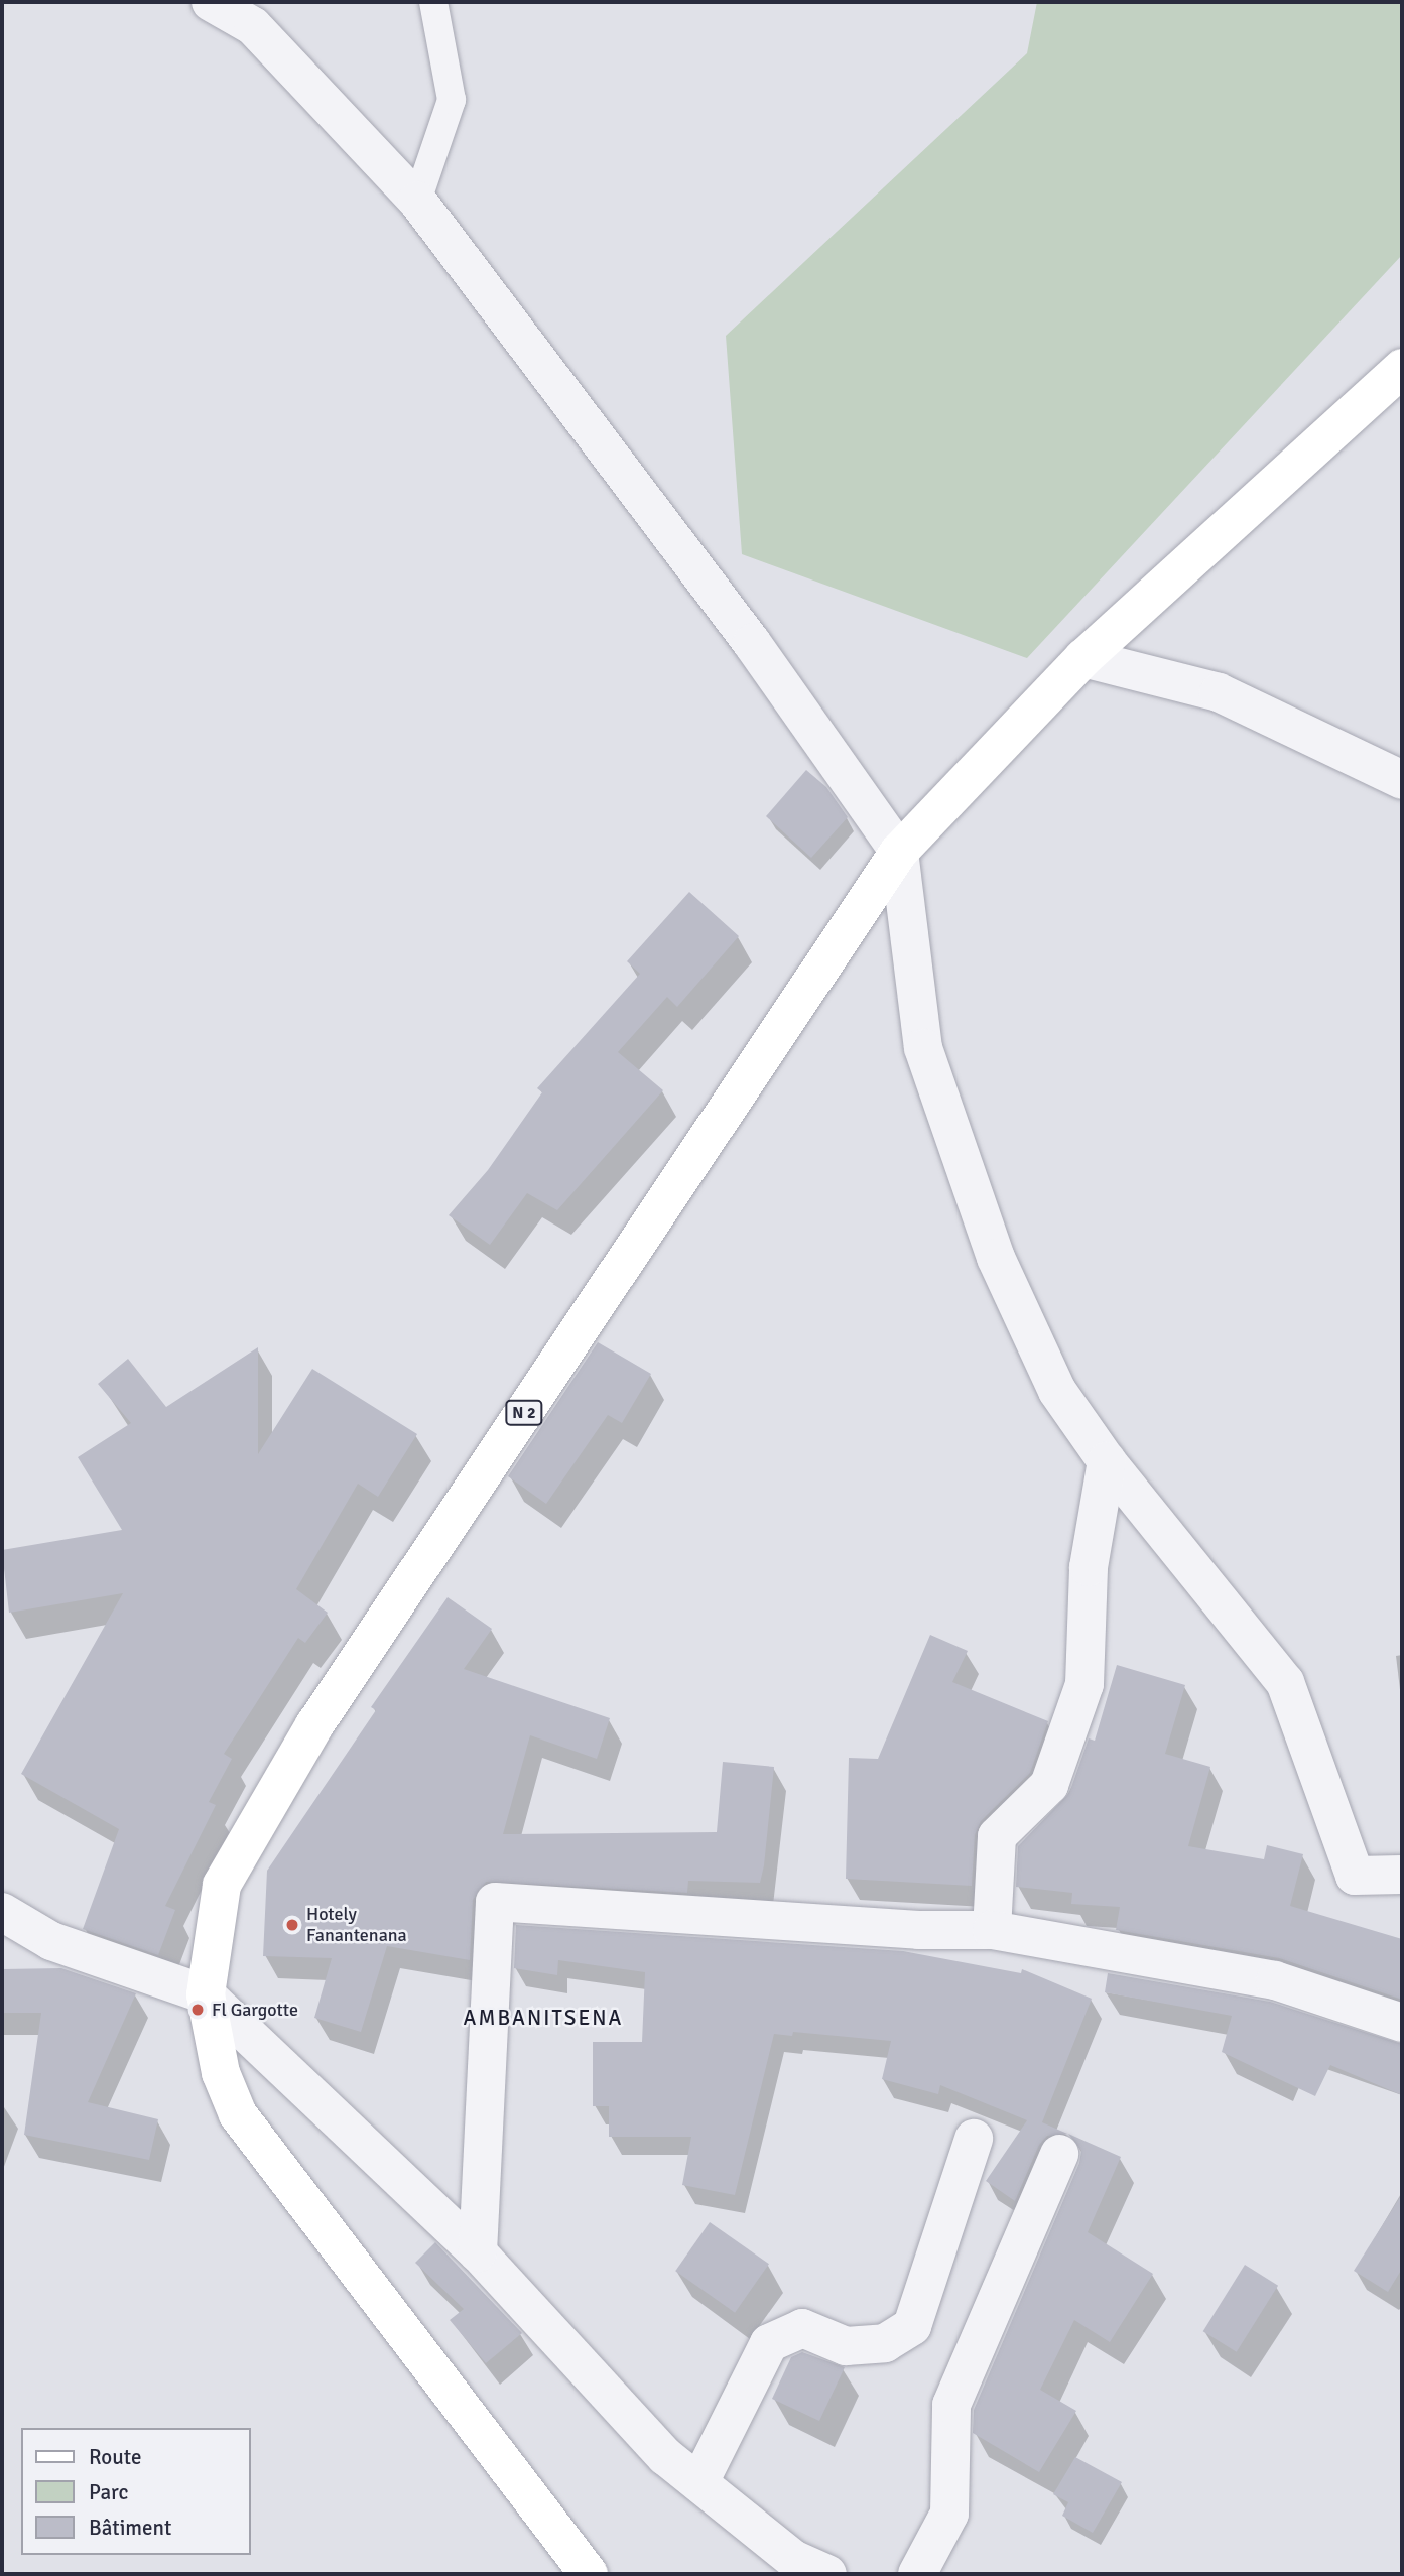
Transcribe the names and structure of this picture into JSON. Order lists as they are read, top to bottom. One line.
{"streets":{"main road":["N 2"]},"districts":["AMBANITSENA"],"places":["Hotely Fanantenana","Fl Gargotte"],"legend":["Route","Parc","Bâtiment"]}
